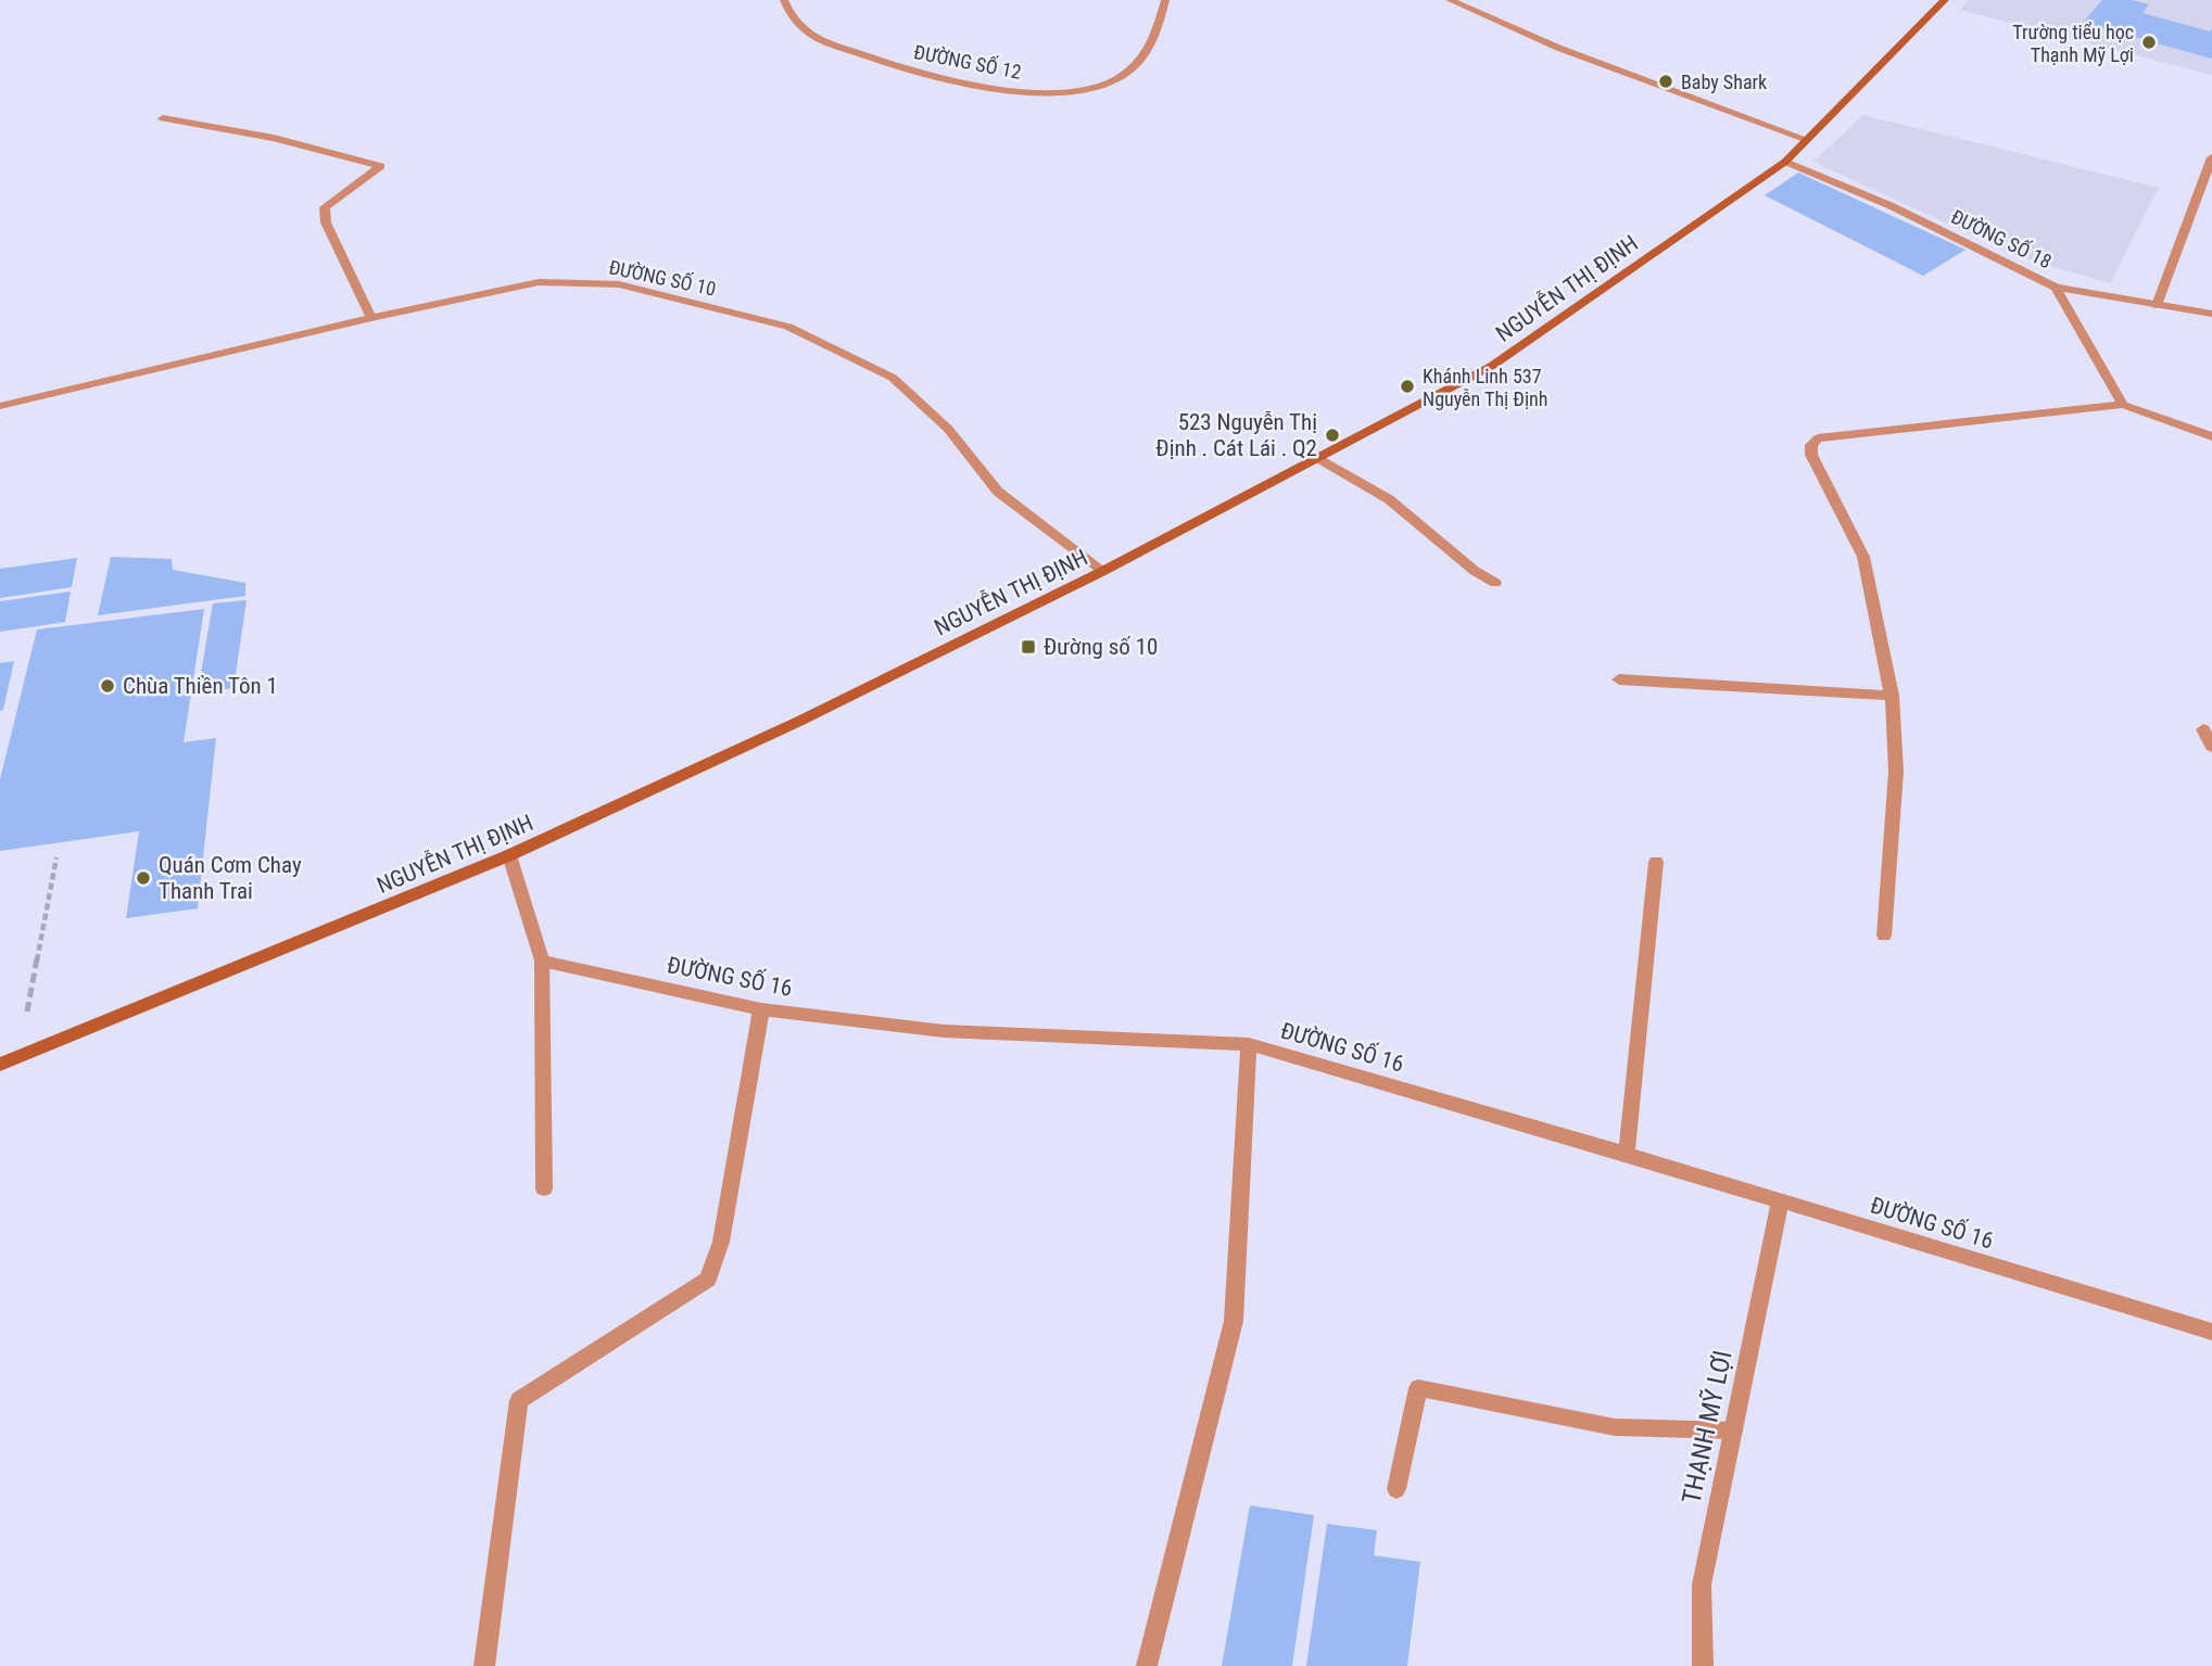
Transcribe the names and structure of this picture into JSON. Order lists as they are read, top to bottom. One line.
{"streets":{"main road":["NGUYỄN THỊ ĐỊNH"],"street":["ĐƯỜNG SỐ 12","ĐƯỜNG SỐ 18","ĐƯỜNG SỐ 10","ĐƯỜNG SỐ 16","THẠNH MỸ LỢI"]},"crossings":[["ĐƯỜNG SỐ 18","NGUYỄN THỊ ĐỊNH"],["ĐƯỜNG SỐ 10","NGUYỄN THỊ ĐỊNH"],["ĐƯỜNG SỐ 16","THẠNH MỸ LỢI"]],"places":{"other":["Trường tiểu học Thạnh Mỹ Lợi","Baby Shark","Khánh Linh 537 Nguyễn Thị Định","523 Nguyễn Thị Định . Cát Lái . Q2","Chùa Thiền Tôn 1","Quán Cơm Chay Thanh Trai"],"transit":["Đường số 10"]}}
